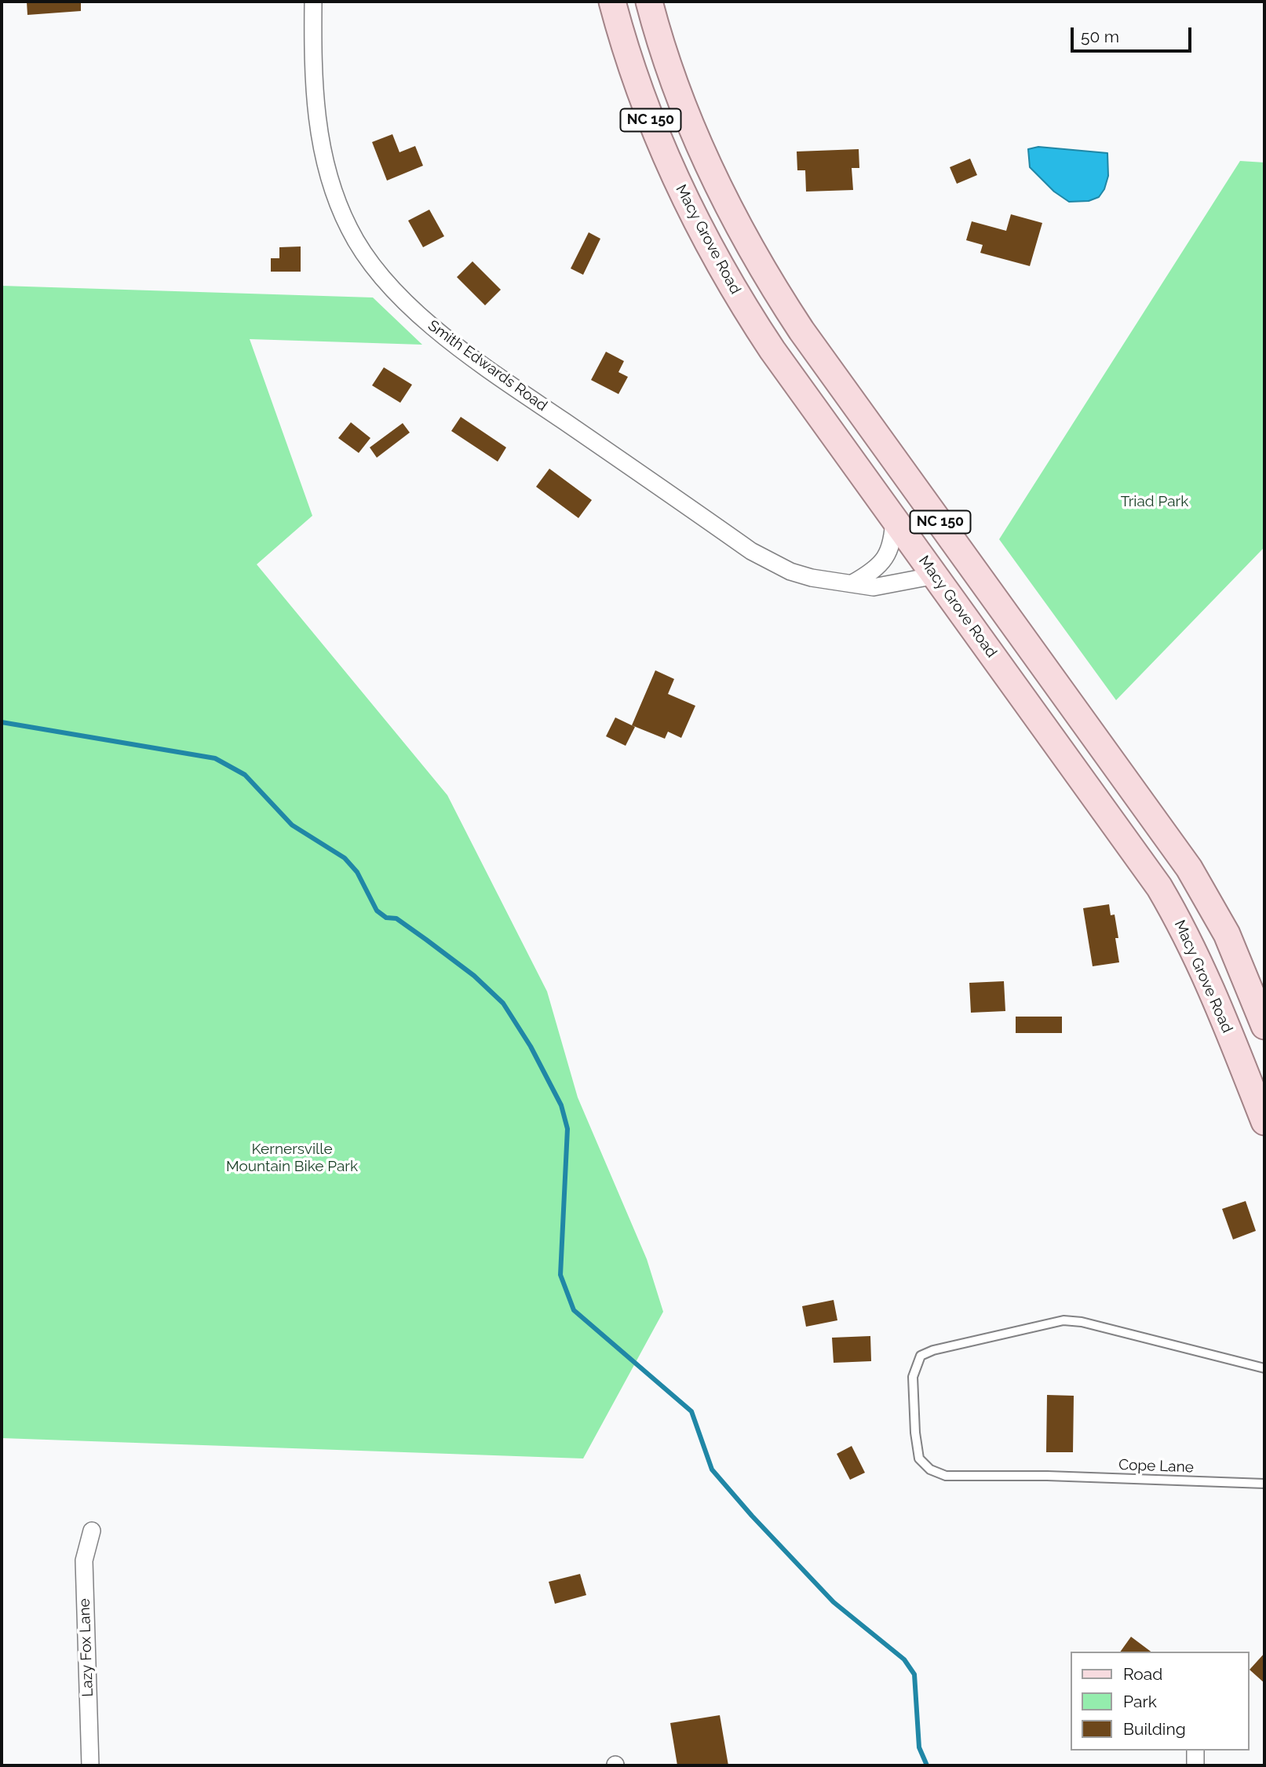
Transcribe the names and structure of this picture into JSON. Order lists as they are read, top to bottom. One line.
{"streets":{"main road":["NC 150","Macy Grove Road"],"street":["Smith Edwards Road","Lazy Fox Lane"],"lane":["Cope Lane"]},"crossings":[["Macy Grove Road","Smith Edwards Road"]],"parks":["Triad Park","Kernersville Mountain Bike Park"],"legend":["Road","Park","Building"],"scale_bar":"50 m"}
